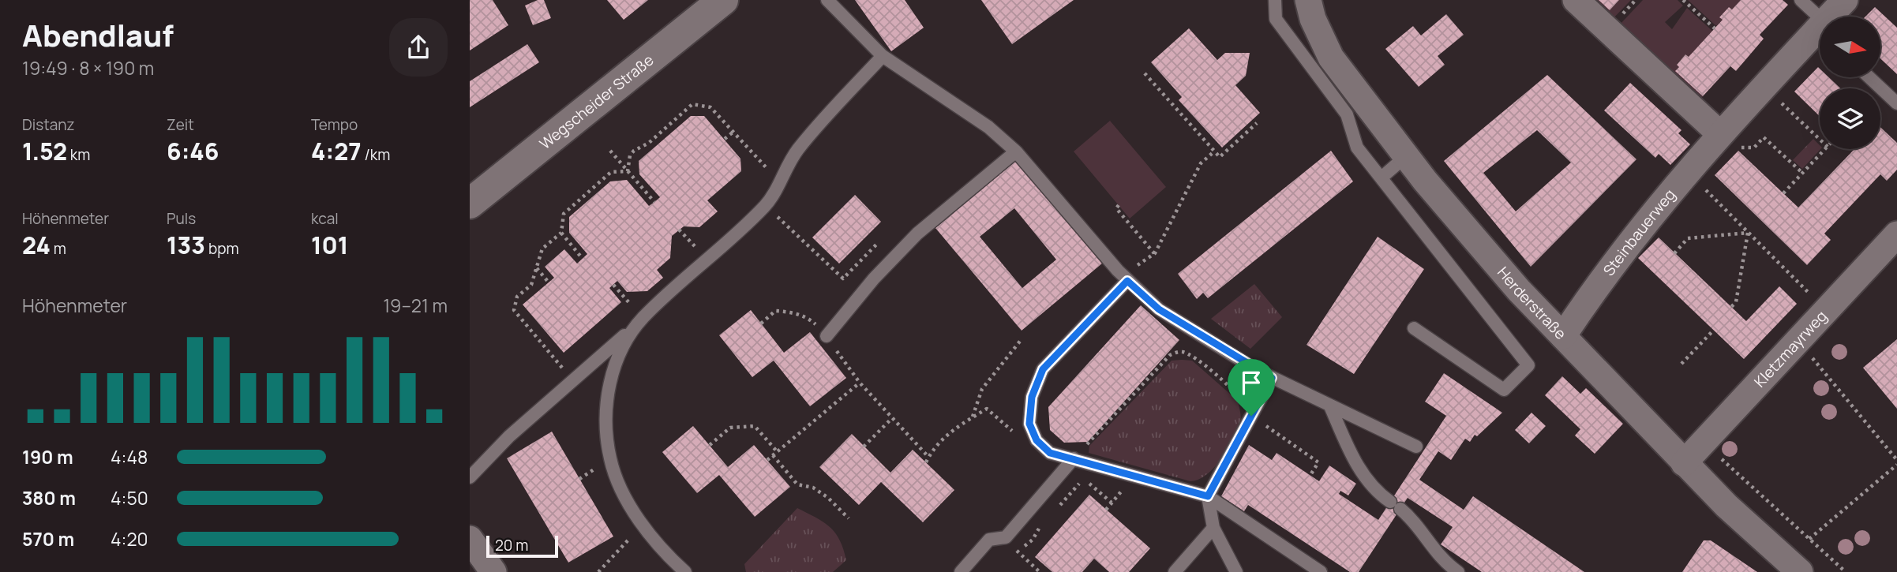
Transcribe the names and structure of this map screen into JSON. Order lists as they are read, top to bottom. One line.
{"streets":{"street":["Wegscheider Straße","Steinbauerweg","Herderstraße","Kletzmayrweg"]},"crossings":[["Steinbauerweg","Herderstraße"],["Herderstraße","Kletzmayrweg"]],"scale_bar":"20 m","north":"right","page":{"heading":["Abendlauf","19:49 · 8 × 190 m"],"stats":[["Distanz","1.52 km"],["Zeit","6:46"],["Tempo","4:27 /km"],["Höhenmeter","24 m"],["Puls","133 bpm"],["kcal","101"]],"chart":["Höhenmeter","19–21 m"],"list":[{"name":"190 m","note":"4:48"},{"name":"380 m","note":"4:50"},{"name":"570 m","note":"4:20"}],"scale":"20 m"}}
